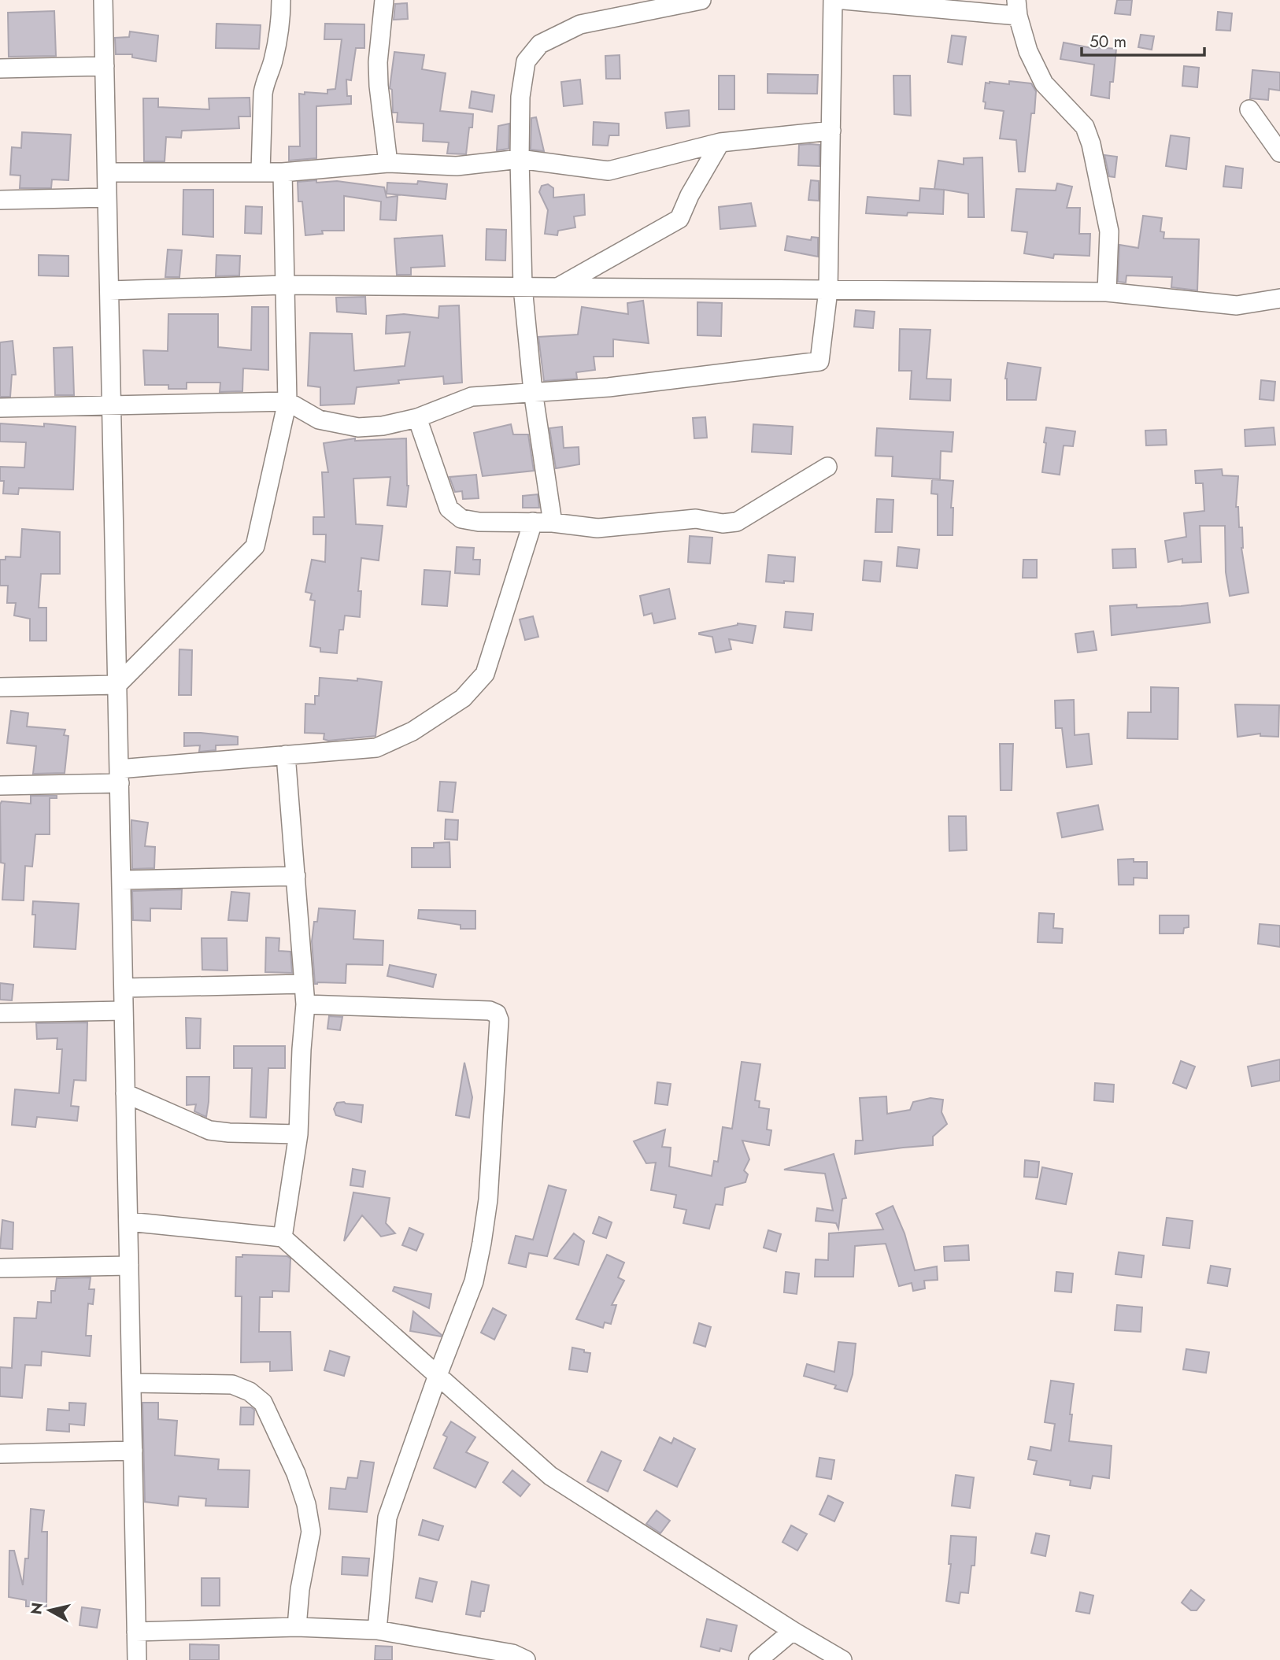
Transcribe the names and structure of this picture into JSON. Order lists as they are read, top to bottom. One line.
{"scale_bar":"50 m","north":"left"}
